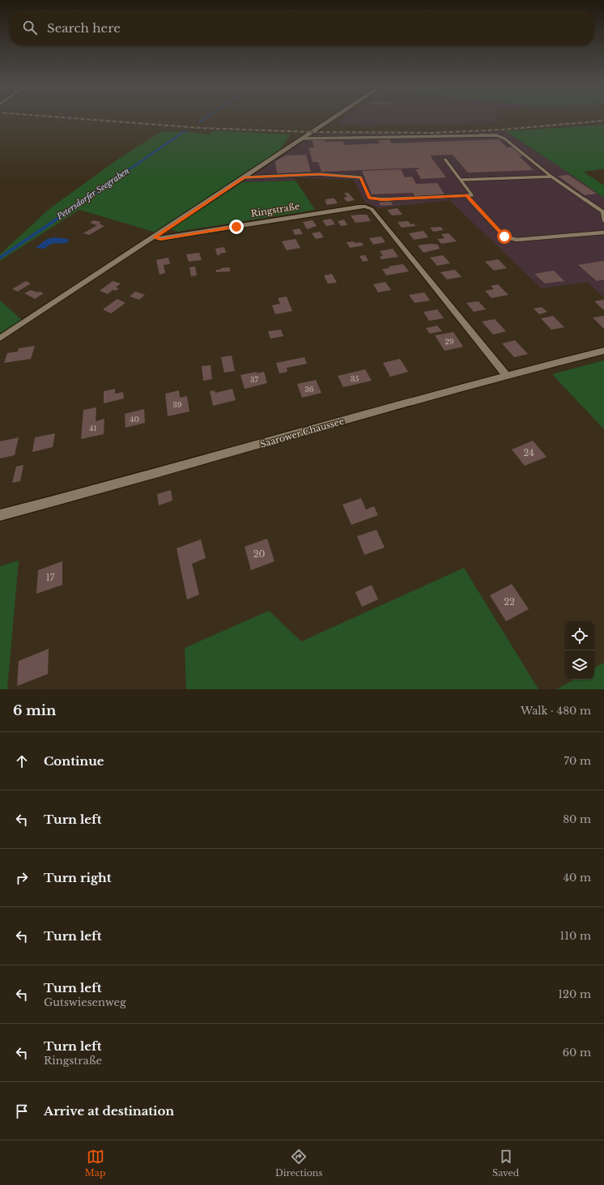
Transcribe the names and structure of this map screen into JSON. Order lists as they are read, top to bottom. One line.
{"streets":{"street":["Ringstraße","Saarower Chaussee"]},"crossings":[["Ringstraße","Saarower Chaussee"]],"water":["Petersdorfer Seegraben"],"house_numbers":["29","35","37","36","39","40","41","24","20","17","22"],"page":{"search":"Search here","heading":["6 min","Walk · 480 m"],"list":[["Continue","70 m"],["Turn left","80 m"],["Turn right","40 m"],["Turn left","110 m"],["Turn left","Gutswiesenweg","120 m"],["Turn left","Ringstraße","60 m"],"Arrive at destination"],"nav":["Map","Directions","Saved"]}}
